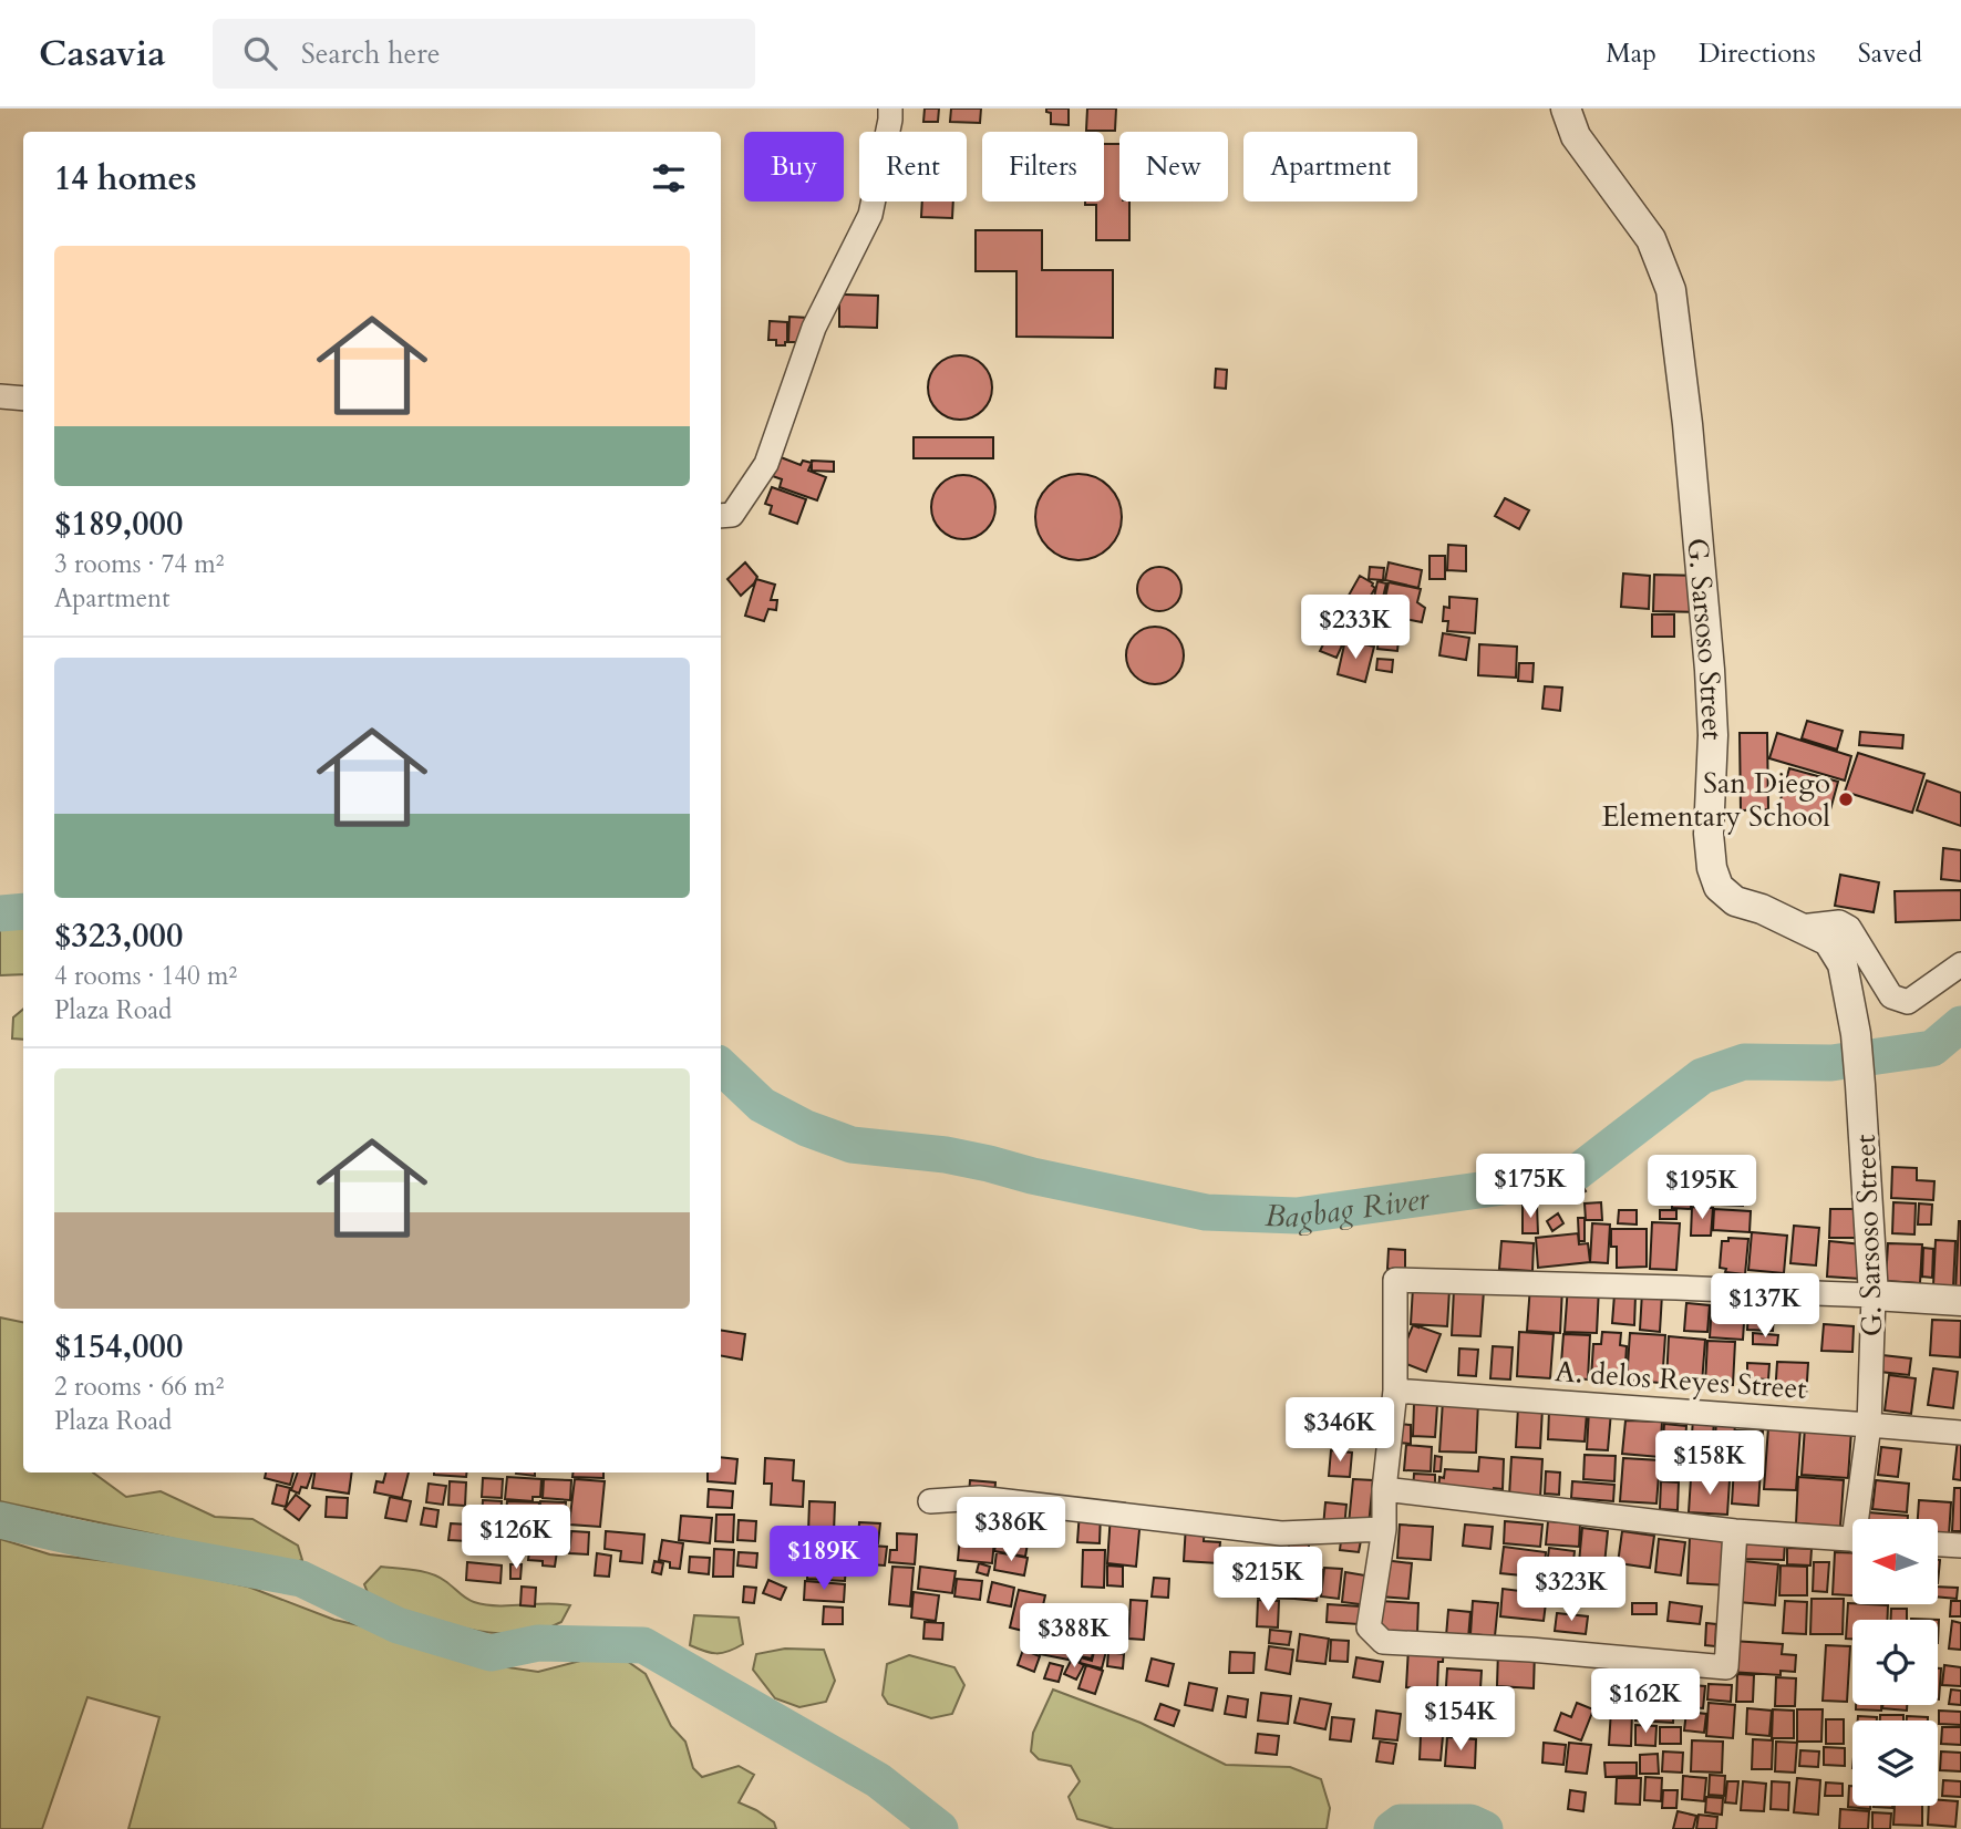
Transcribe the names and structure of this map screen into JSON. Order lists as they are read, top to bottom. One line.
{"streets":{"street":["G. Sarsoso Street","A. delos Reyes Street"]},"crossings":[["G. Sarsoso Street","A. delos Reyes Street"]],"water":["Bagbag River"],"places":["San Diego Elementary School"],"north":"left","page":{"header":"Casavia","search":"Search here","nav":["Map","Directions","Saved"],"chip":["Buy","Rent","Filters","New","Apartment"],"heading":"14 homes","list":[{"name":"$189,000","note":"3 rooms · 74 m² · Apartment"},{"name":"$323,000","note":"4 rooms · 140 m² · Plaza Road"},{"name":"$154,000","note":"2 rooms · 66 m² · Plaza Road"}],"price":["$233K","$175K","$195K","$137K","$346K","$158K","$386K","$126K","$189K","$215K","$323K","$388K","$162K","$154K"]}}
